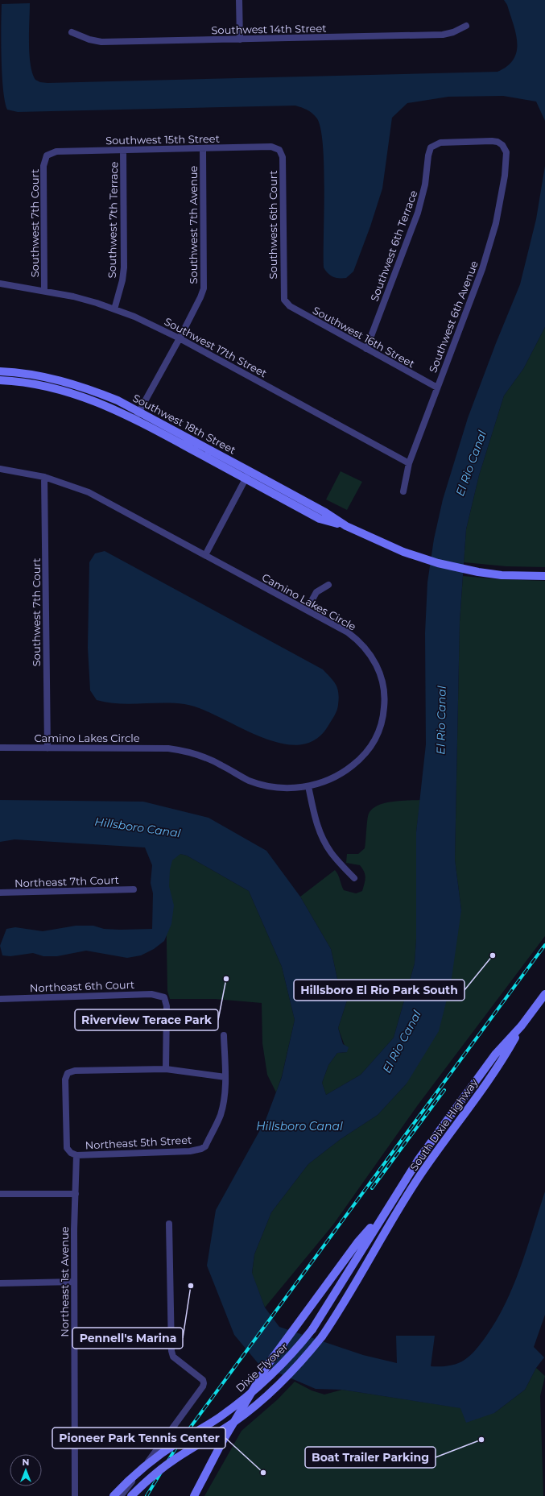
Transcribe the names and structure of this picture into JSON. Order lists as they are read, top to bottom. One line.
{"streets":{"main road":["Southwest 18th Street","South Dixie Highway","Dixie Flyover"],"street":["Southwest 14th Street","Southwest 15th Street","Southwest 7th Terrace","Southwest 7th Court","Southwest 7th Avenue","Southwest 6th Court","Southwest 6th Terrace","Southwest 6th Avenue","Southwest 16th Street","Southwest 17th Street","Camino Lakes Circle","Northeast 7th Court","Northeast 6th Court","Northeast 5th Street","Northeast 1st Avenue"]},"crossings":[["Southwest 15th Street","Southwest 7th Terrace"],["Southwest 15th Street","Southwest 7th Court"],["Southwest 15th Street","Southwest 7th Avenue"],["Southwest 15th Street","Southwest 6th Court"],["Southwest 7th Terrace","Southwest 17th Street"],["Southwest 7th Court","Southwest 17th Street"],["Southwest 7th Court","Camino Lakes Circle"],["Southwest 7th Avenue","Southwest 17th Street"],["Southwest 7th Avenue","Southwest 18th Street"],["Southwest 6th Court","Southwest 16th Street"],["Southwest 6th Terrace","Southwest 6th Avenue"],["Southwest 6th Terrace","Southwest 16th Street"],["Southwest 6th Avenue","Southwest 16th Street"],["Southwest 6th Avenue","Southwest 17th Street"],["South Dixie Highway","Dixie Flyover"],["Northeast 5th Street","Northeast 1st Avenue"]],"water":["El Rio Canal","Hillsboro Canal"],"places":["Hillsboro El Rio Park South","Riverview Terace Park","Pennell's Marina","Boat Trailer Parking","Pioneer Park Tennis Center"],"north":"top"}
